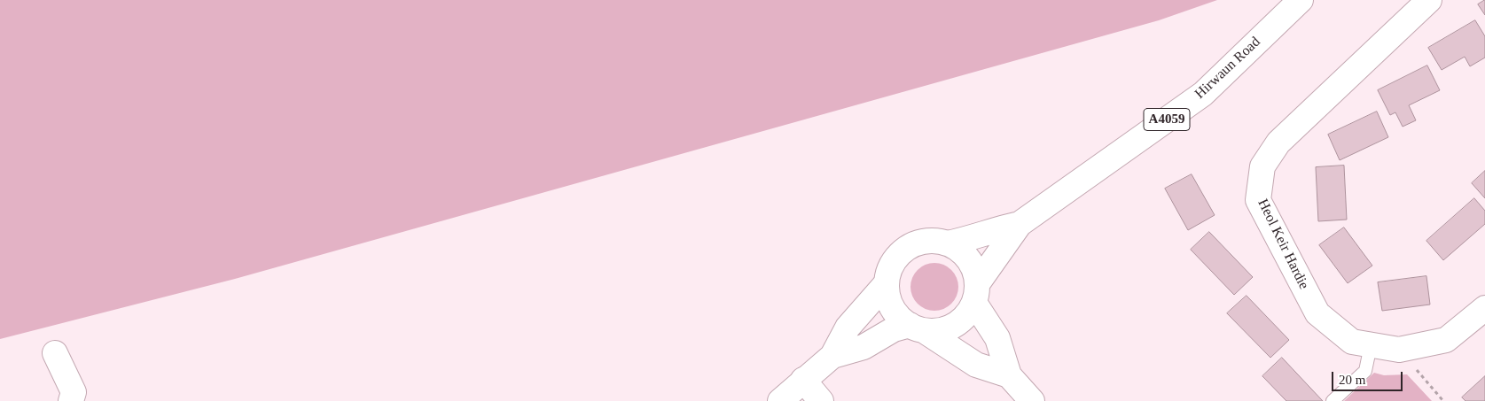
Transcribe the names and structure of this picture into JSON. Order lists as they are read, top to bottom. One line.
{"streets":{"main road":["Hirwaun Road","A4059","Heol Keir Hardie"]},"scale_bar":"20 m"}
